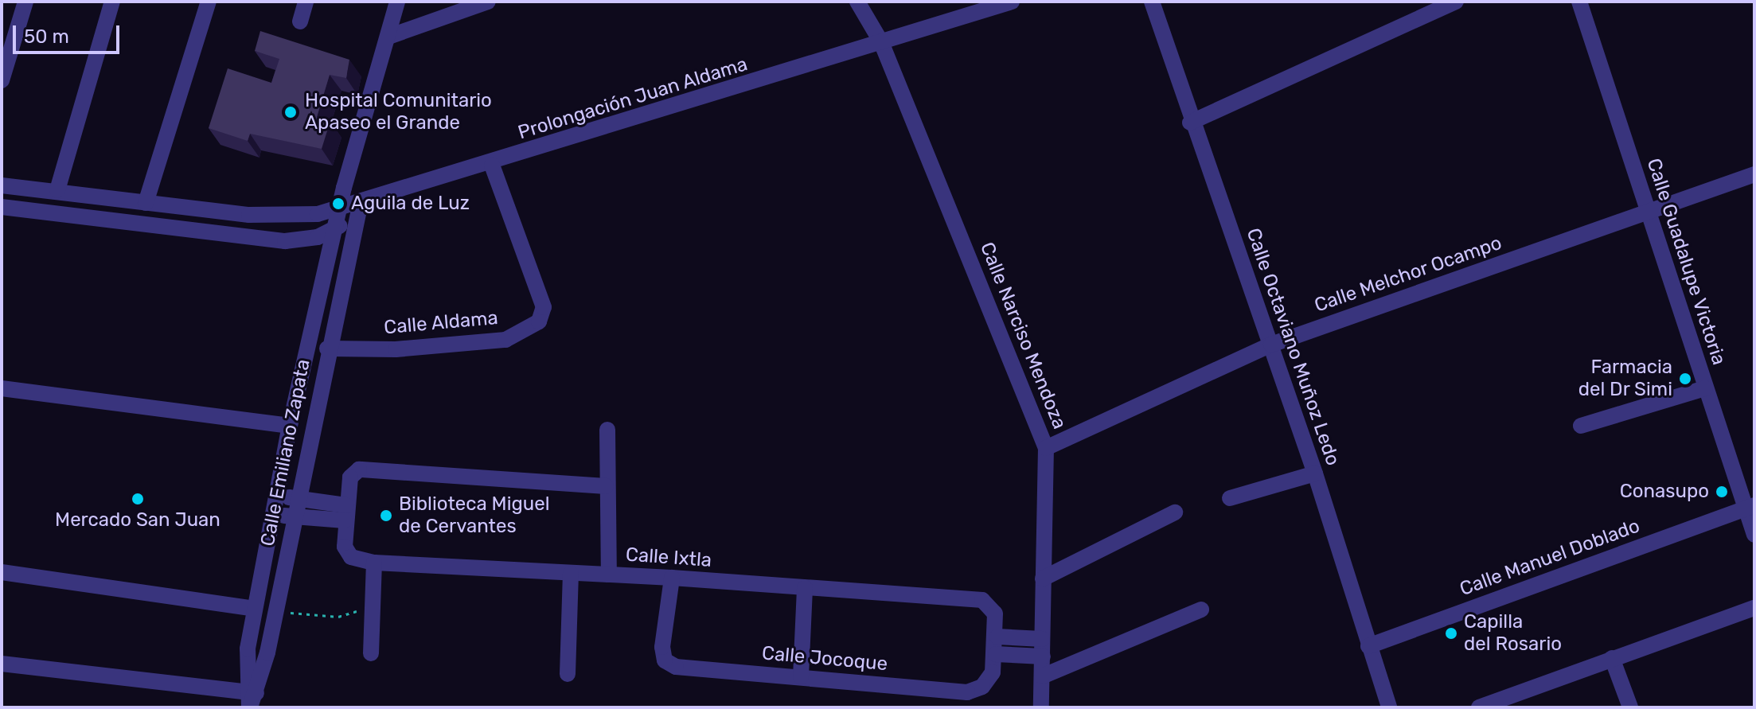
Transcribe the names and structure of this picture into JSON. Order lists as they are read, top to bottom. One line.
{"streets":{"street":["Prolongación Juan Aldama","Calle Guadalupe Victoria","Calle Melchor Ocampo","Calle Aldama","Calle Narciso Mendoza","Calle Octaviano Muñoz Ledo","Calle Emiliano Zapata","Calle Ixtla","Calle Manuel Doblado","Calle Jocoque"]},"crossings":[["Prolongación Juan Aldama","Calle Aldama"],["Prolongación Juan Aldama","Calle Narciso Mendoza"],["Prolongación Juan Aldama","Calle Emiliano Zapata"],["Calle Guadalupe Victoria","Calle Melchor Ocampo"],["Calle Guadalupe Victoria","Calle Manuel Doblado"],["Calle Melchor Ocampo","Calle Narciso Mendoza"],["Calle Melchor Ocampo","Calle Octaviano Muñoz Ledo"],["Calle Aldama","Calle Emiliano Zapata"],["Calle Octaviano Muñoz Ledo","Calle Manuel Doblado"],["Calle Ixtla","Calle Jocoque"]],"places":["Hospital Comunitario Apaseo el Grande","Aguila de Luz","Farmacia del Dr Simi","Conasupo","Mercado San Juan","Biblioteca Miguel de Cervantes","Capilla del Rosario"],"scale_bar":"50 m"}
